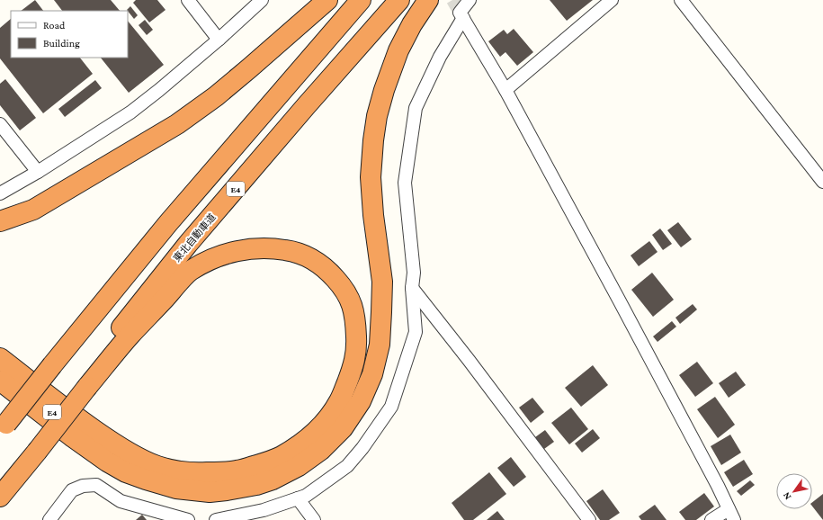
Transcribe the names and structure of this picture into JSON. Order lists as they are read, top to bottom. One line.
{"streets":{"highway":["E4","東北自動車道"]},"legend":["Road","Building"],"north":"bottom left"}
